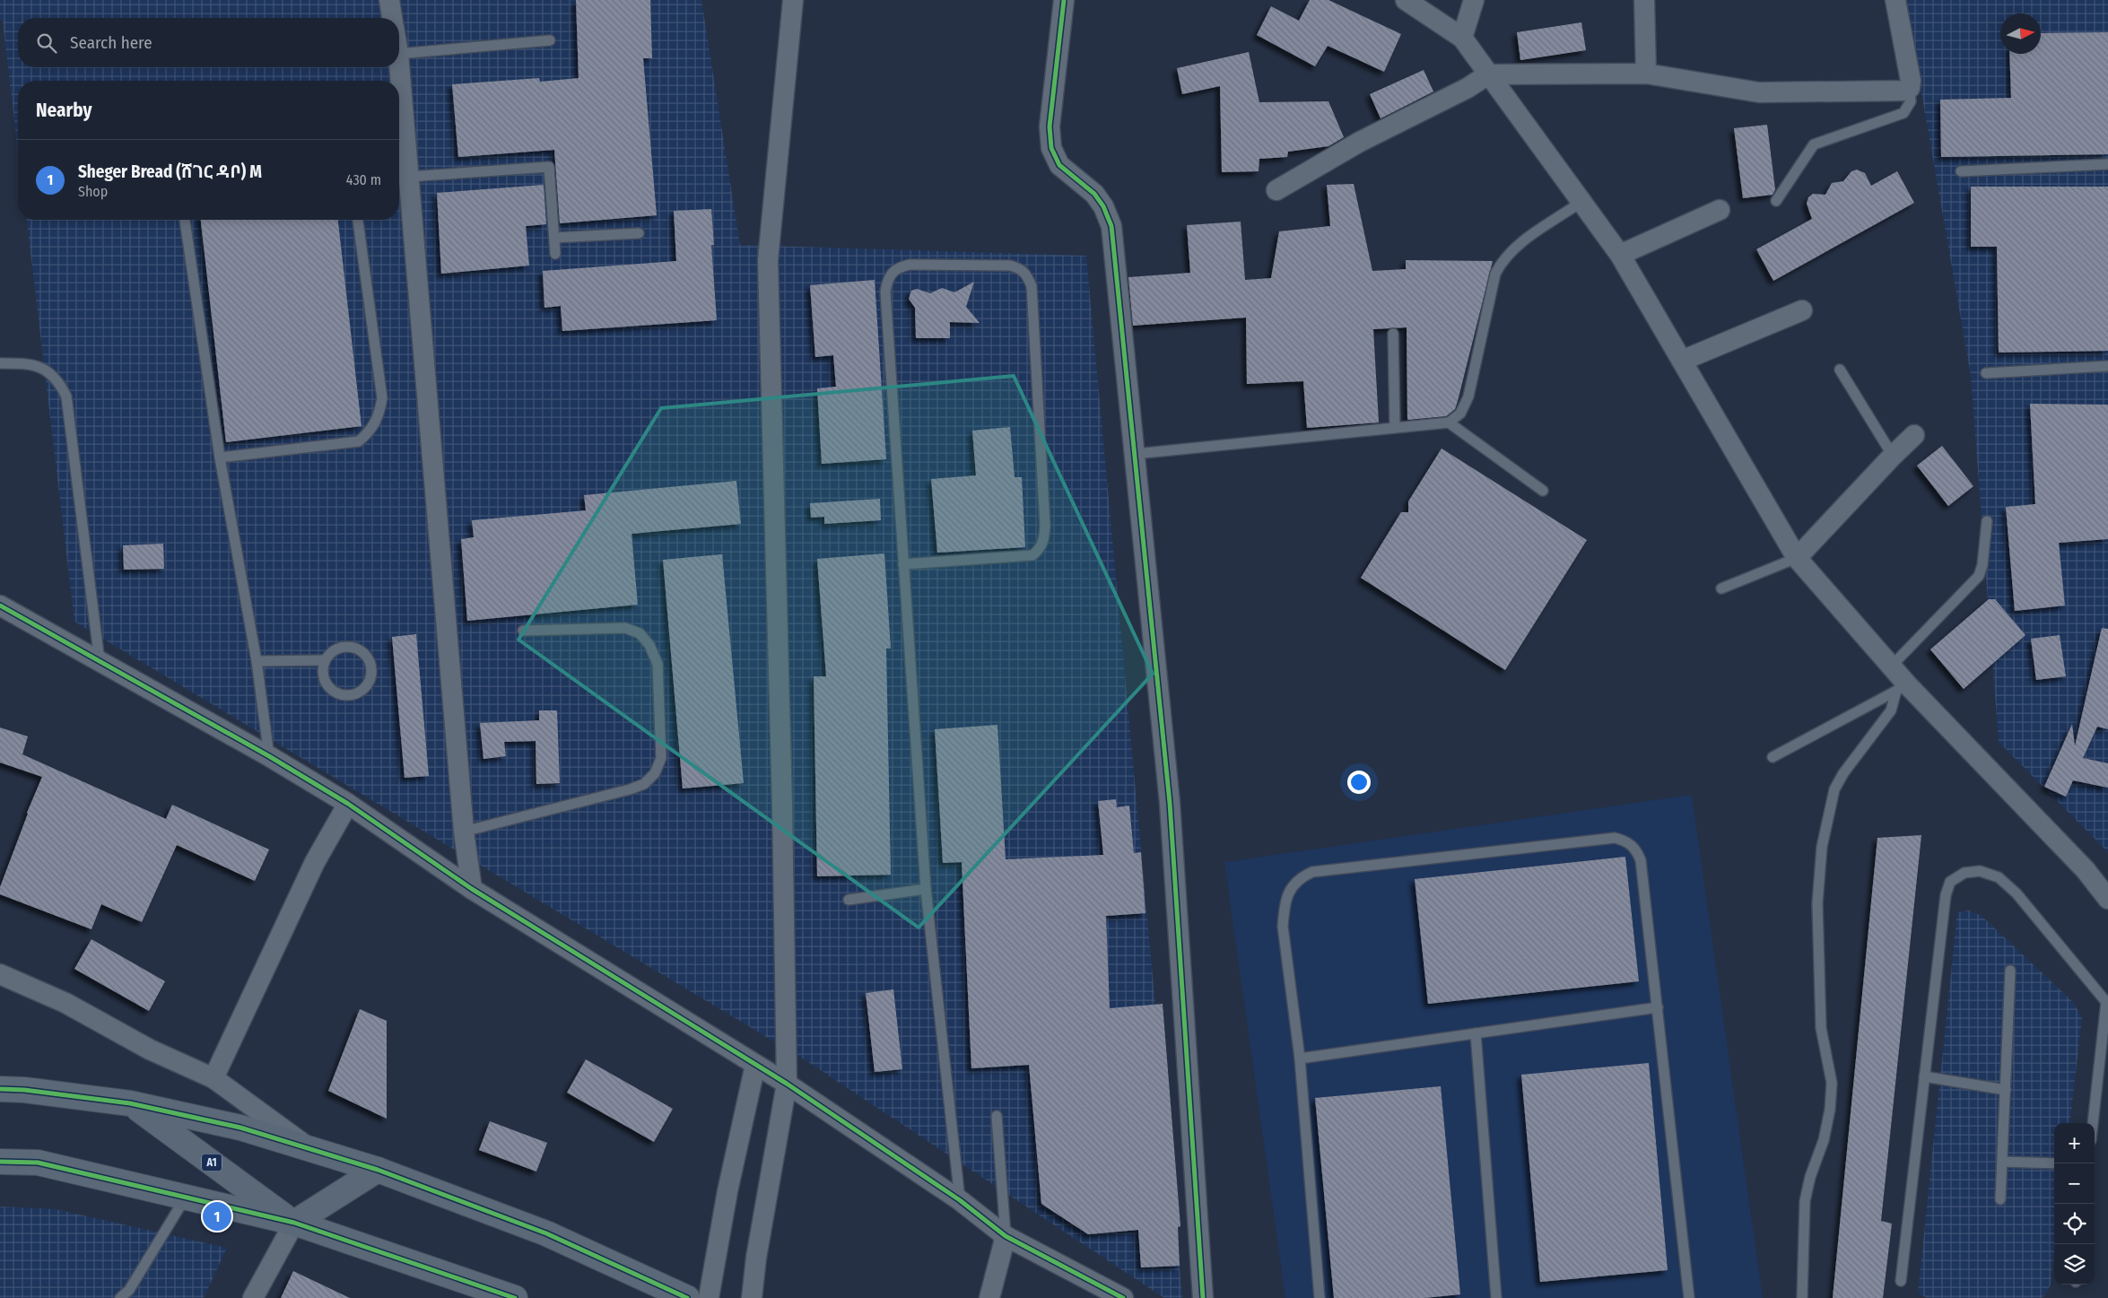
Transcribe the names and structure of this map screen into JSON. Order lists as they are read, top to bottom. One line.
{"streets":{"main road":["A1"]},"north":"right","page":{"search":"Search here","heading":"Nearby","list":[{"mark":"1","name":"Sheger Bread (ሸገር ዳቦ) M","note":"Shop","value":"430 m"}],"map_buttons":["+","−"],"pins":"1"}}
